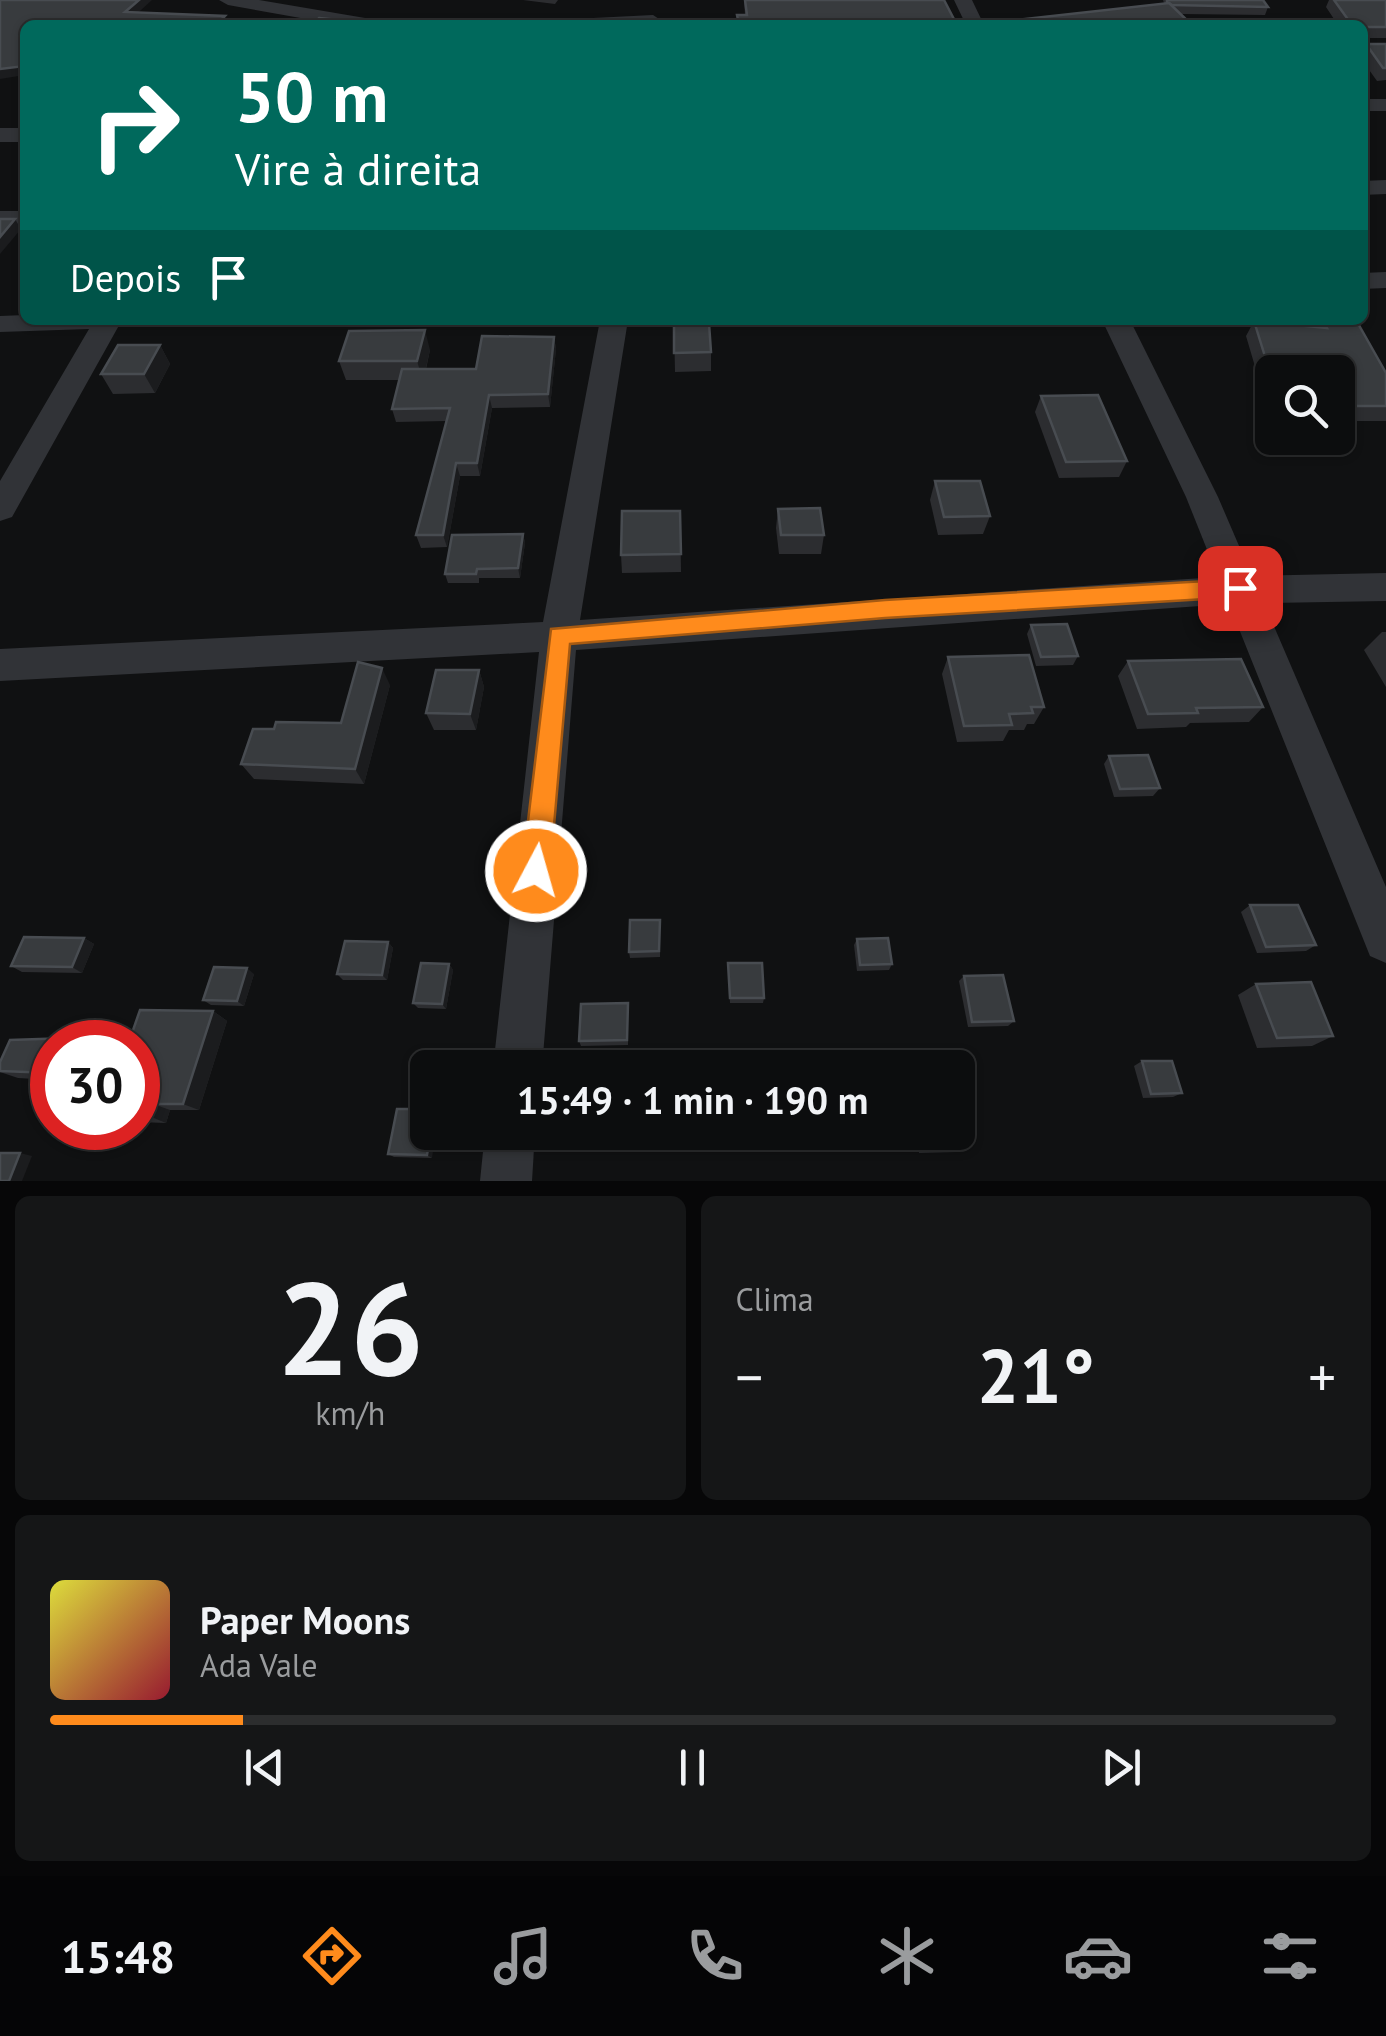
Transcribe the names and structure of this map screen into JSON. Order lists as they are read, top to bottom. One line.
{"page":{"turn":["50 m","Vire à direita"],"then":"Depois","limit":"30","trip":"15:49 · 1 min · 190 m","tile":[["26","km/h"],"Clima"],"heat":["−","21°","+"],"song":["Paper Moons","Ada Vale"],"tabs":"15:48"}}
